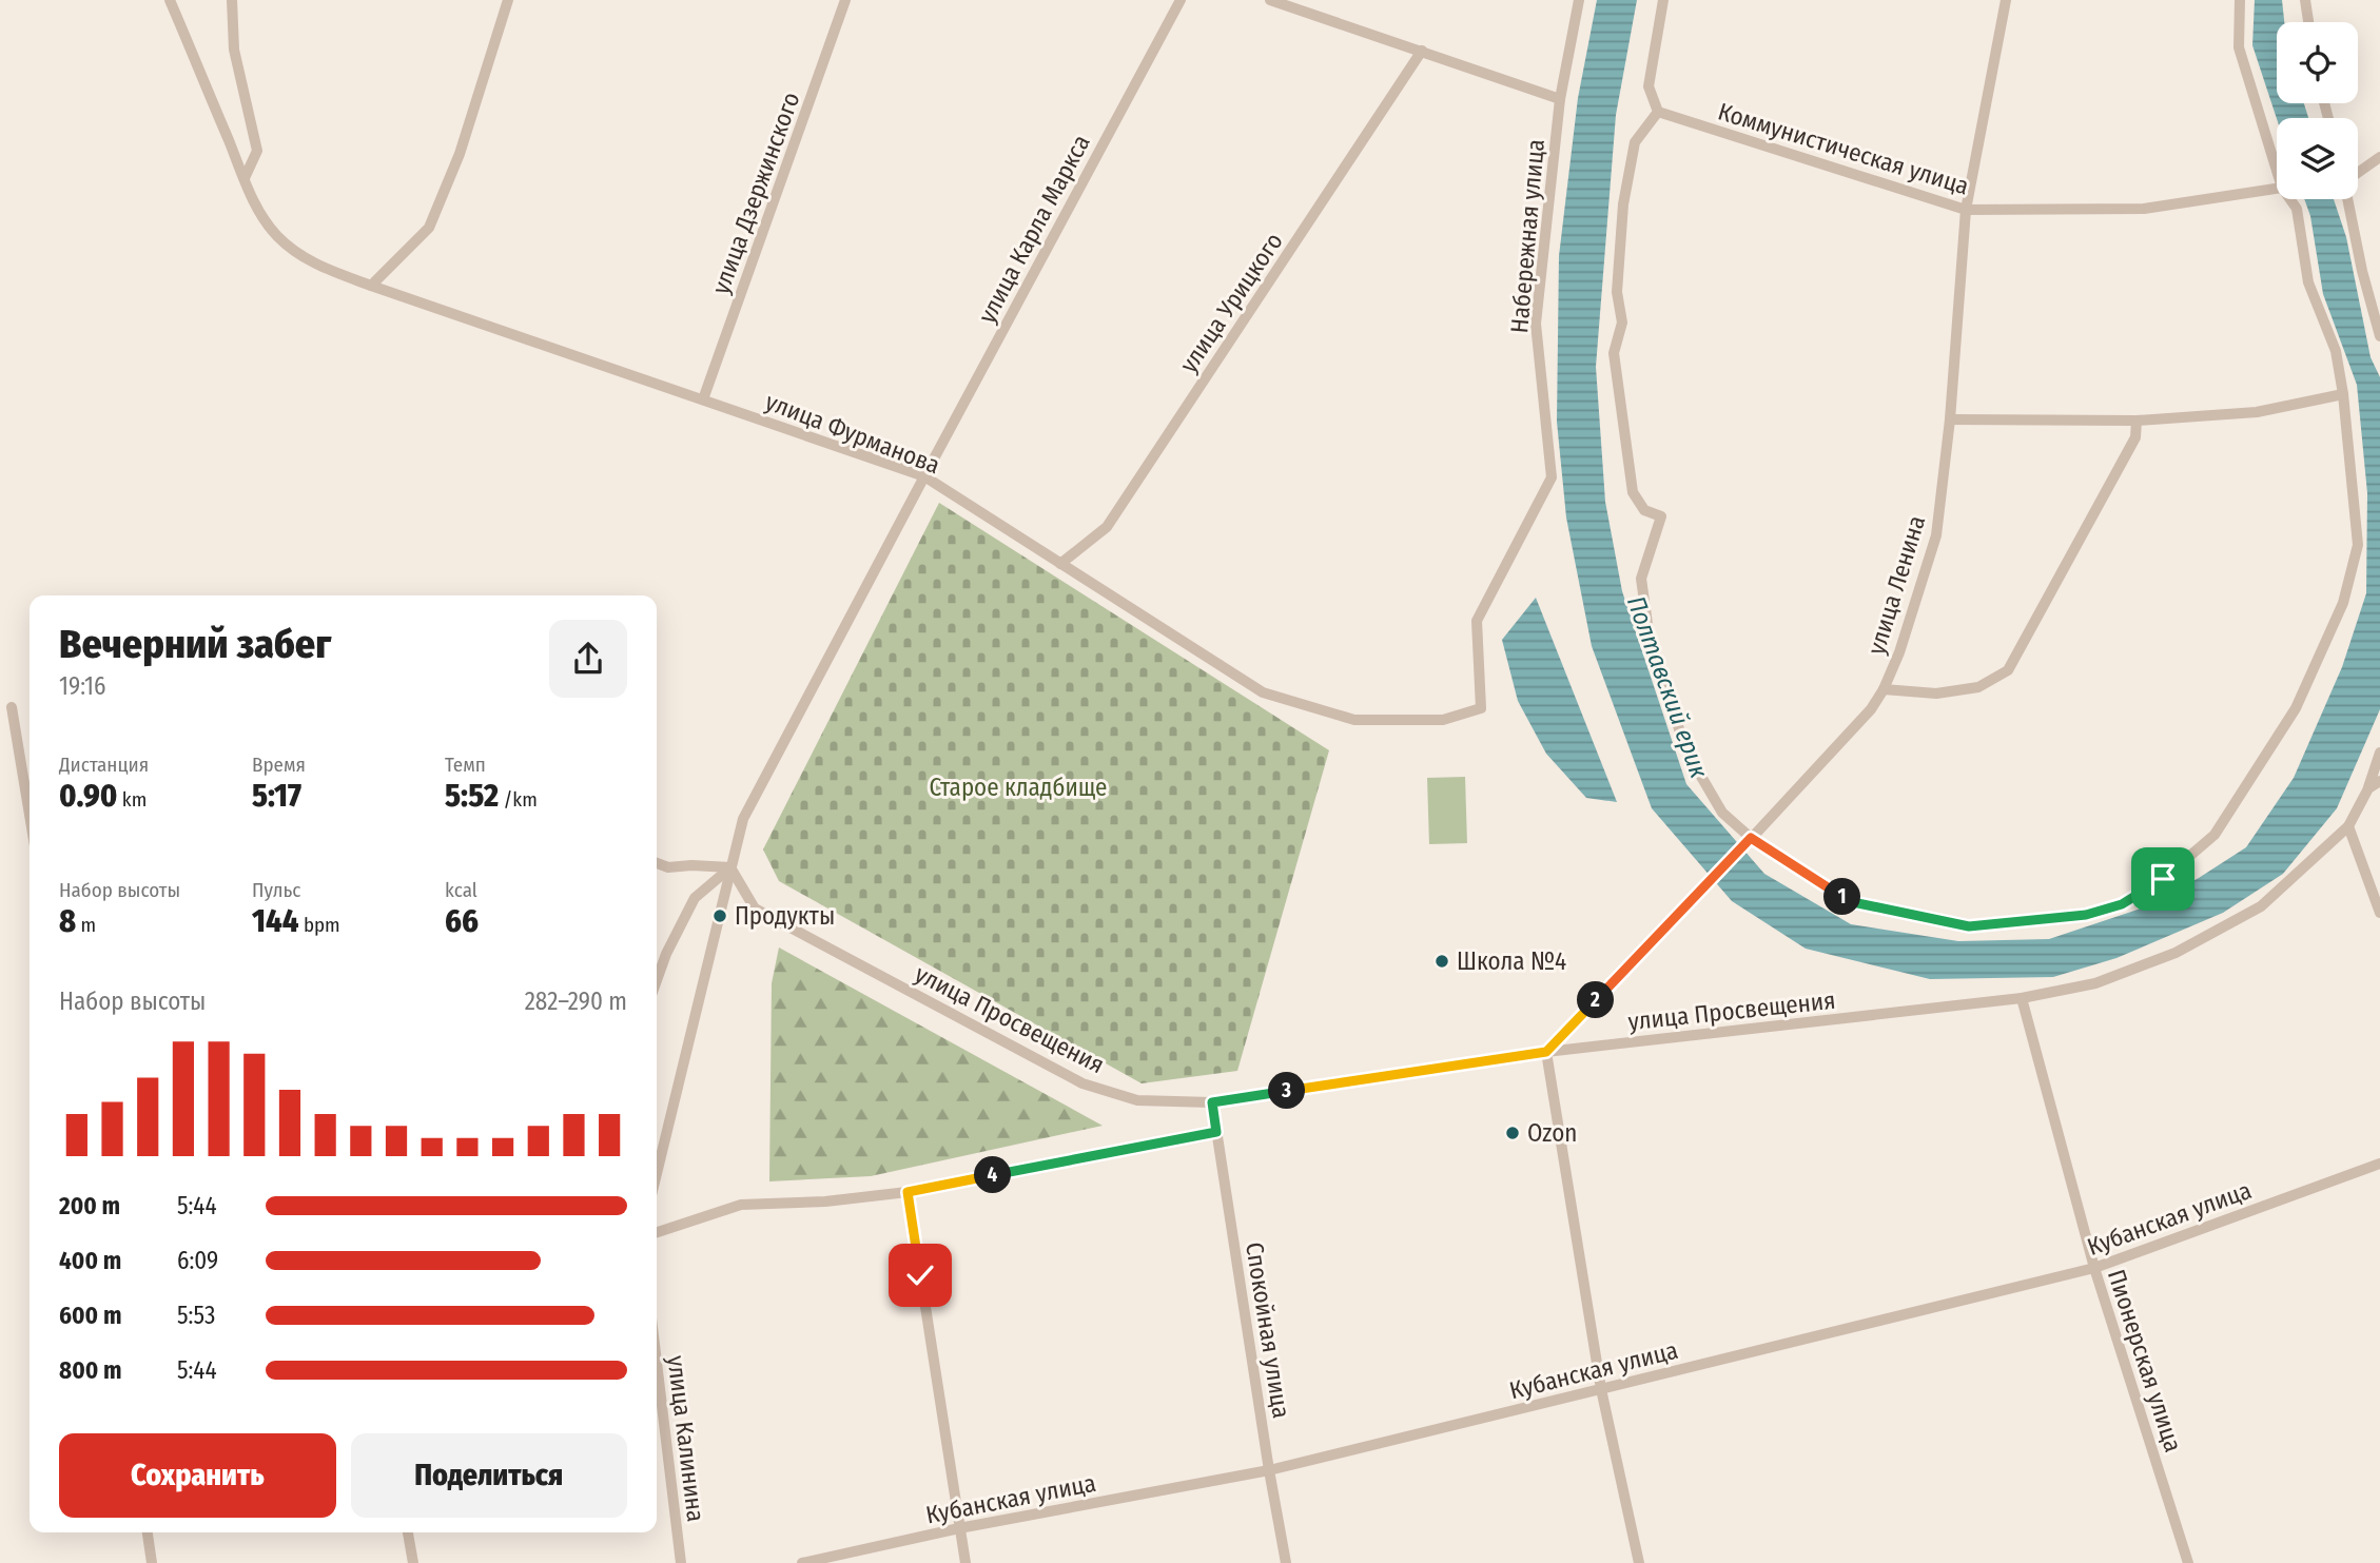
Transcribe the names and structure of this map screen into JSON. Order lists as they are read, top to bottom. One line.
{"streets":{"street":["Коммунистическая улица","улица Дзержинского","улица Карла Маркса","Набережная улица","улица Урицкого","улица Фурманова","улица Ленина","улица Просвещения","Кубанская улица","Спокойная улица","Пионерская улица","улица Калинина"]},"crossings":[["Коммунистическая улица","улица Ленина"],["улица Дзержинского","улица Фурманова"],["улица Карла Маркса","улица Фурманова"],["улица Карла Маркса","улица Просвещения"],["Набережная улица","улица Фурманова"],["улица Урицкого","улица Фурманова"],["улица Ленина","улица Просвещения"],["улица Просвещения","Спокойная улица"],["улица Просвещения","Пионерская улица"],["Кубанская улица","Спокойная улица"],["Кубанская улица","Пионерская улица"]],"water":["Полтавский ерик"],"parks":["Старое кладбище"],"places":["Продукты","Школа №4","Ozon"],"page":{"heading":["Вечерний забег","19:16"],"stats":[["Дистанция","0.90 km"],["Время","5:17"],["Темп","5:52 /km"],["Набор высоты","8 m"],["Пульс","144 bpm"],["kcal","66"]],"pins":["1","2","3","4"],"chart":["Набор высоты","282–290 m"],"list":[{"name":"200 m","note":"5:44"},{"name":"400 m","note":"6:09"},{"name":"600 m","note":"5:53"},{"name":"800 m","note":"5:44"}],"buttons":["Сохранить","Поделиться"]}}
